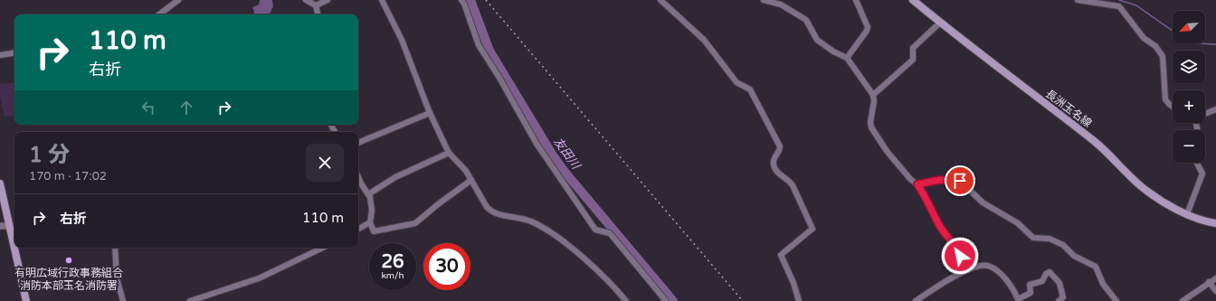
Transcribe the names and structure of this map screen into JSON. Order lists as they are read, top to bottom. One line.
{"streets":{"main road":["長洲玉名線"]},"water":["友田川"],"places":["有明広域行政事務組合 消防本部玉名消防署"],"north":"bottom left","page":{"map_buttons":["+","−"],"turn":["110 m","右折"],"heading":["1 分","170 m · 17:02"],"list":[{"name":"右折","value":"110 m"}],"speed":"26 km/h","limit":"30"}}
